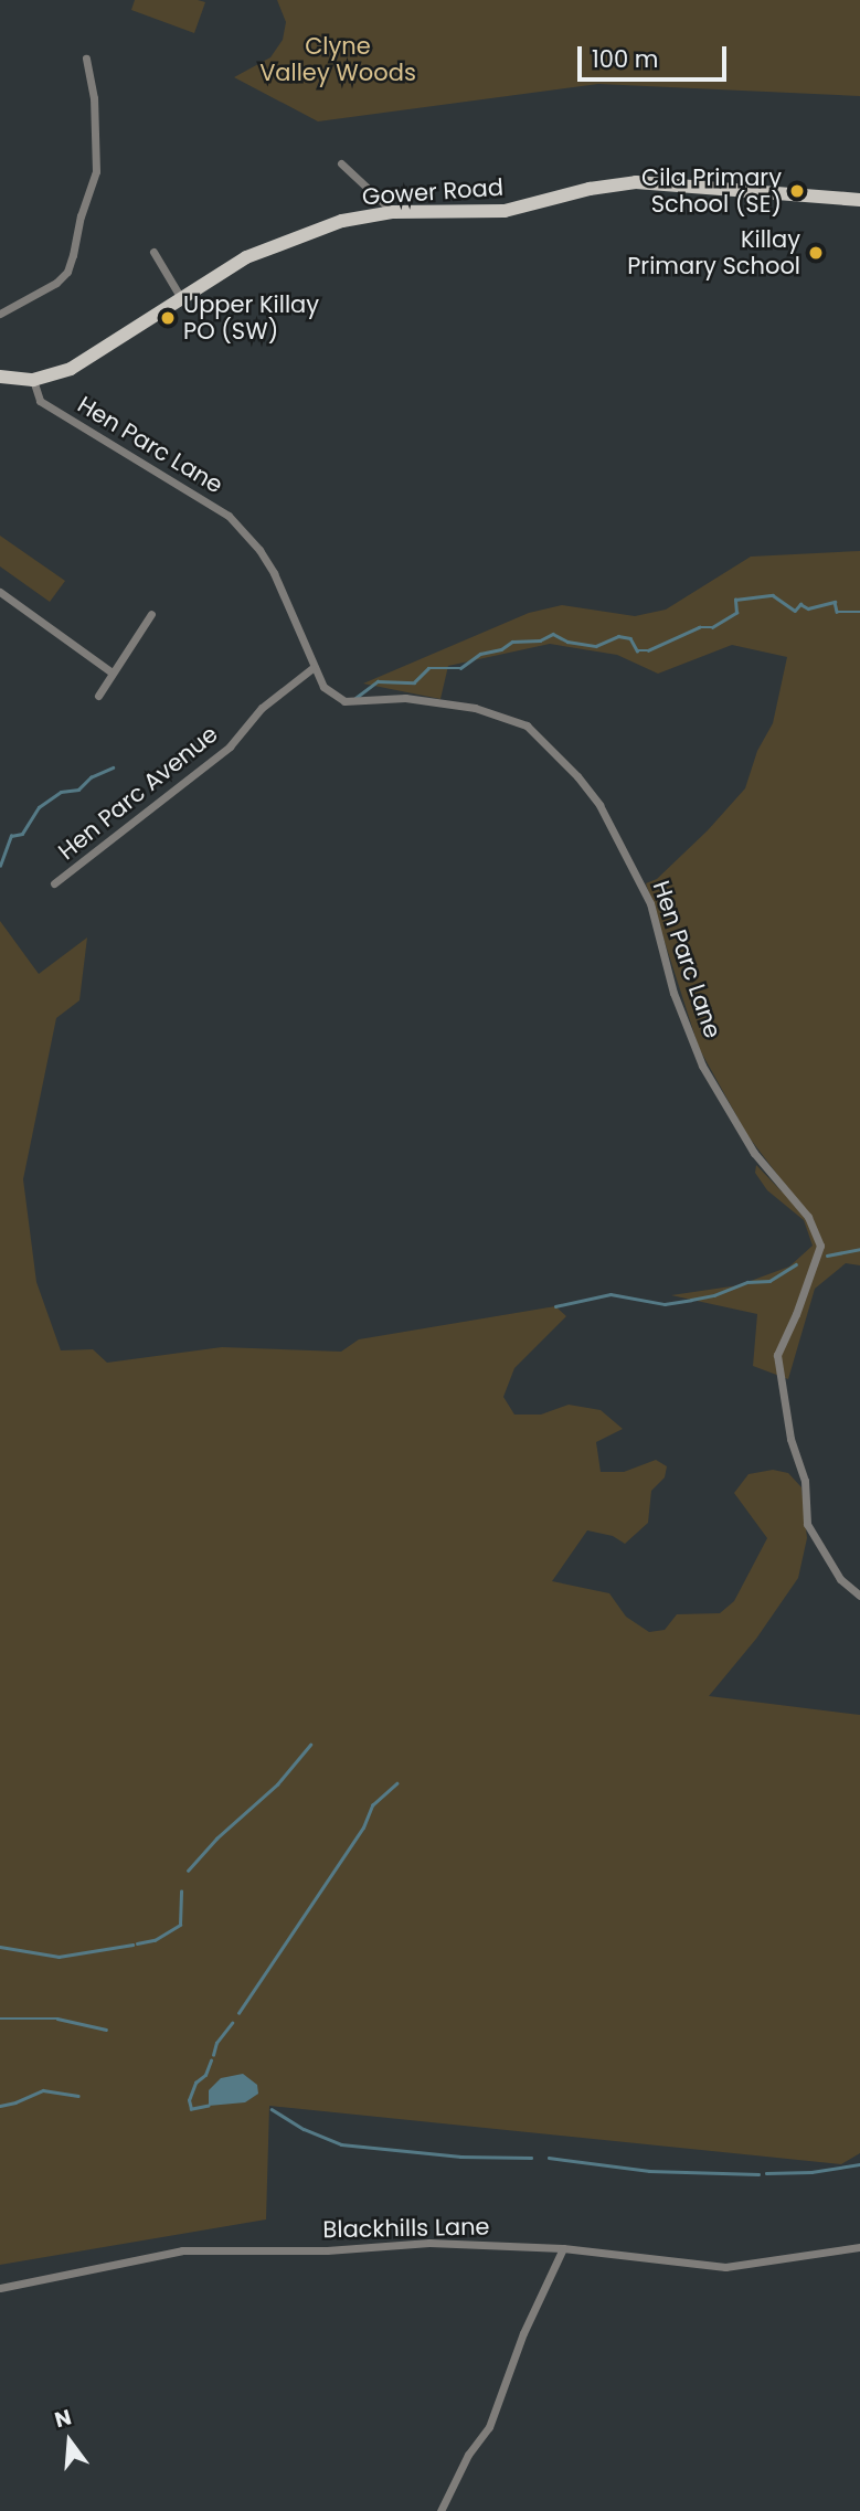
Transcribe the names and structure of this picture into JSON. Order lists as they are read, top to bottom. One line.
{"streets":{"main road":["Gower Road"],"street":["Hen Parc Lane","Hen Parc Avenue","Blackhills Lane"]},"crossings":[["Gower Road","Hen Parc Lane"],["Hen Parc Lane","Hen Parc Avenue"]],"parks":["Clyne Valley Woods"],"places":["Cila Primary School (SE)","Killay Primary School","Upper Killay PO (SW)"],"scale_bar":"100 m","north":"top"}
